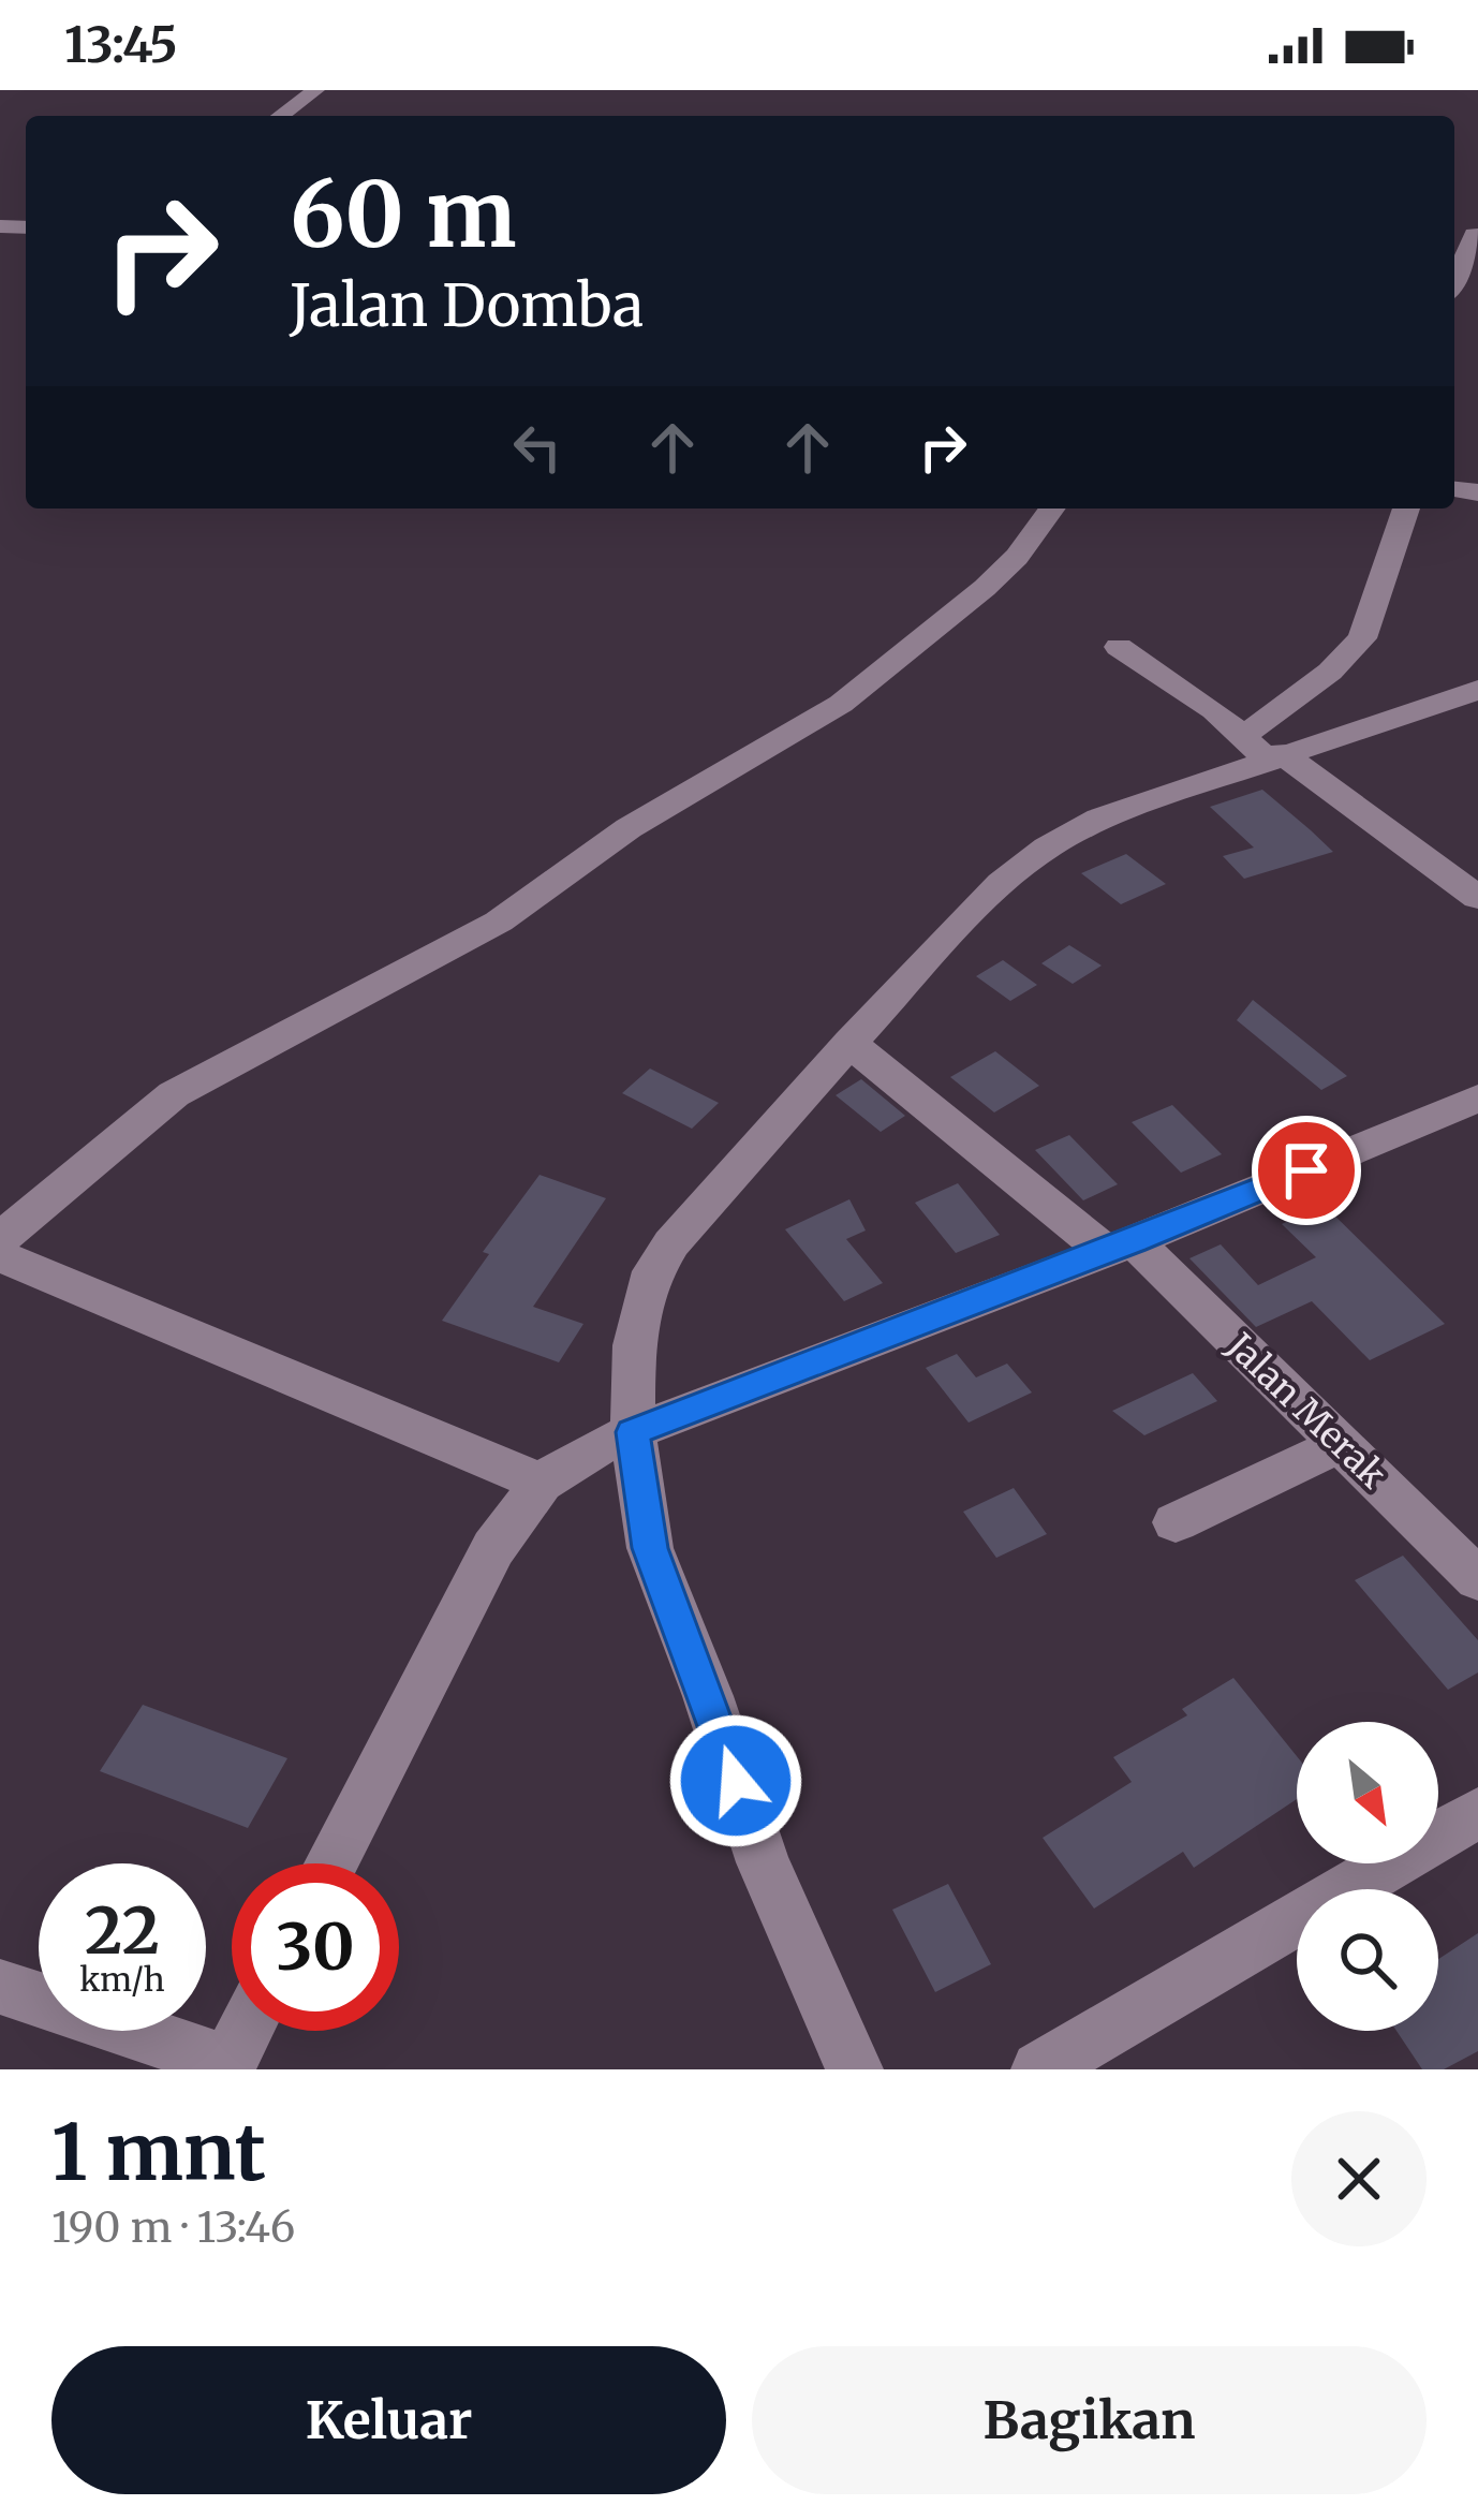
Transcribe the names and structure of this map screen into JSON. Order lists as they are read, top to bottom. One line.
{"streets":{"street":["Jalan Merak"]},"north":"bottom right","page":{"status":"13:45","turn":["60 m","Jalan Domba"],"speed":"22 km/h","limit":"30","heading":["1 mnt","190 m · 13:46"],"buttons":["Keluar","Bagikan"]}}
